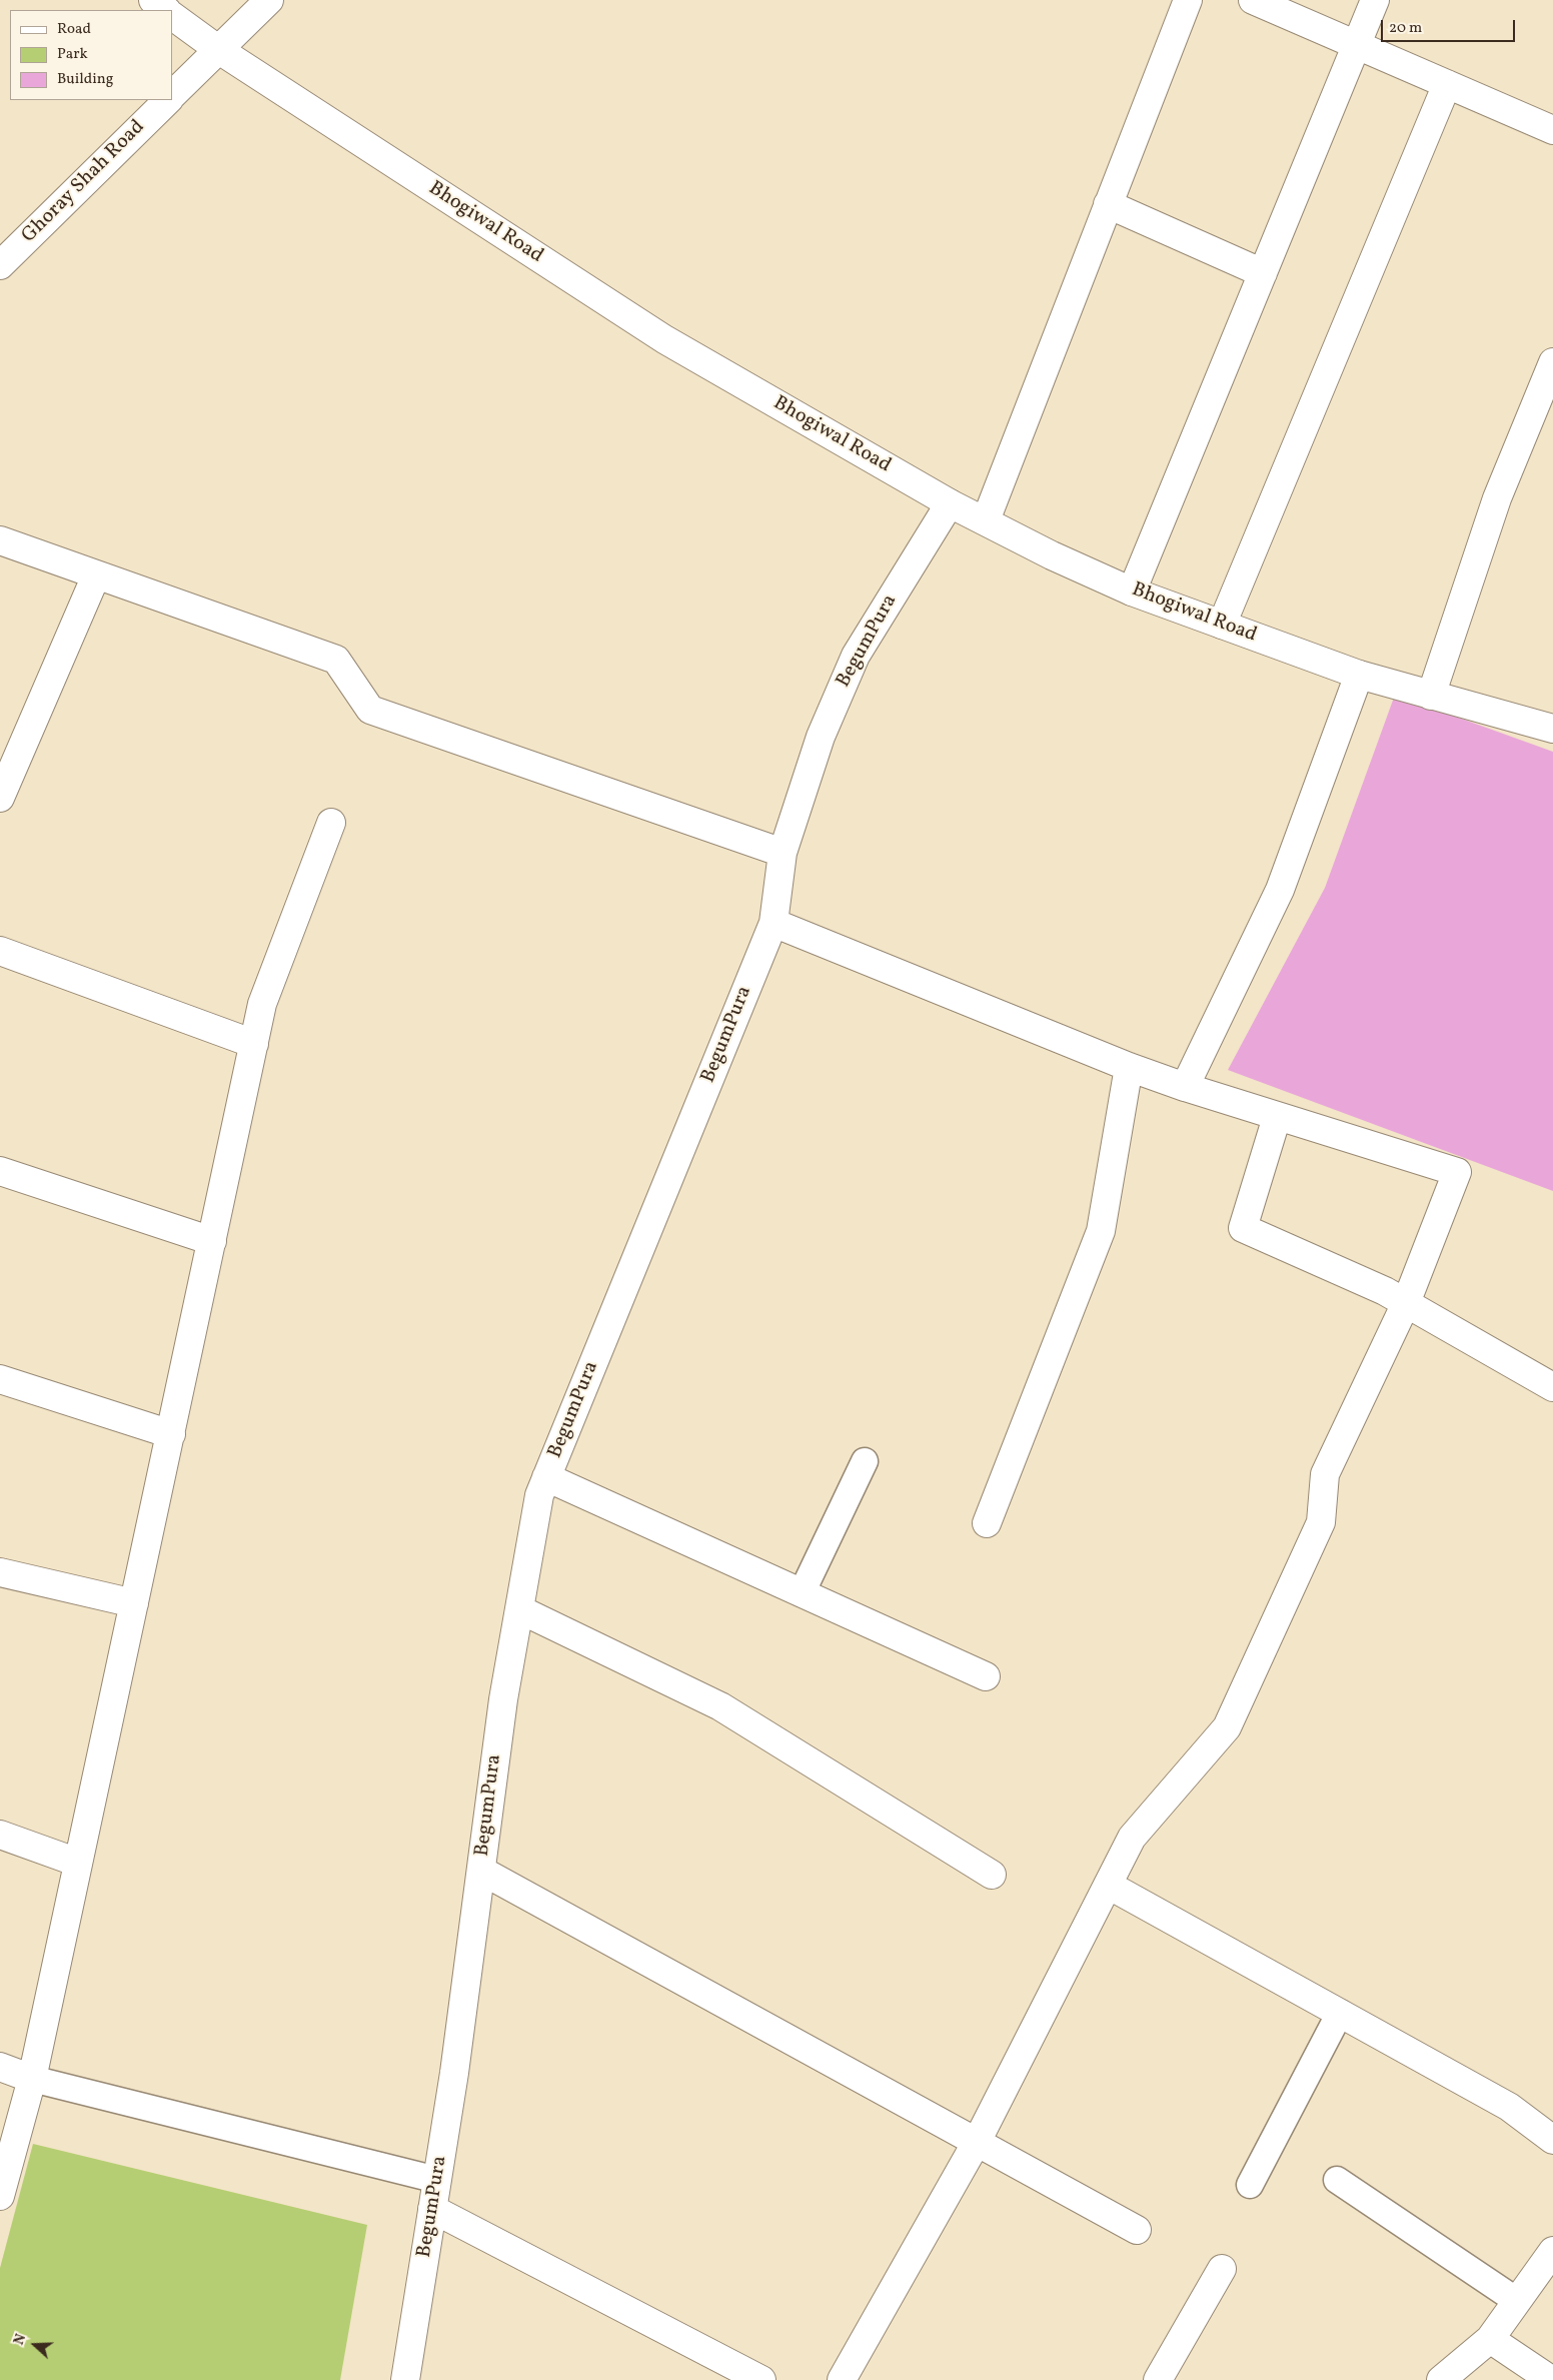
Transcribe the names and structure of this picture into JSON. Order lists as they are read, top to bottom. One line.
{"streets":{"street":["Ghoray Shah Road","Bhogiwal Road","BegumPura"]},"crossings":[["Ghoray Shah Road","Bhogiwal Road"],["Bhogiwal Road","BegumPura"]],"legend":["Road","Park","Building"],"scale_bar":"20 m","north":"left"}
